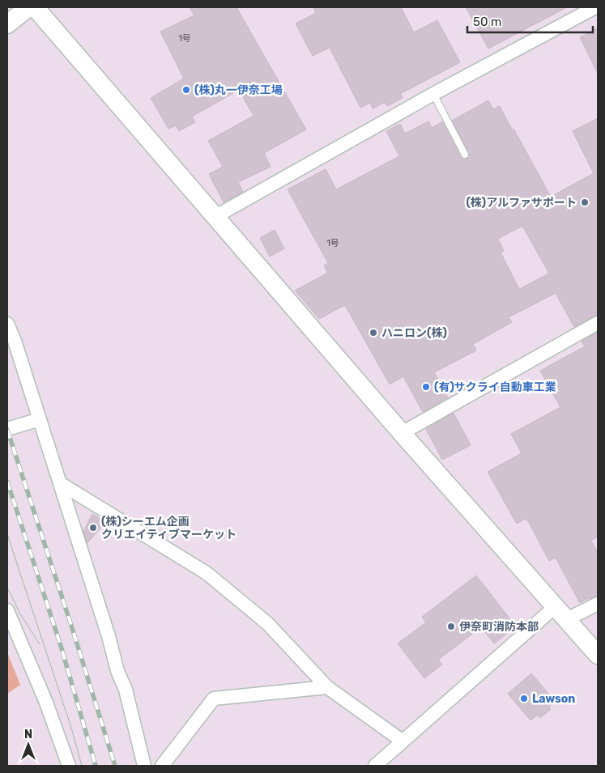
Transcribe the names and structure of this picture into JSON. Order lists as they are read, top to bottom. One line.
{"places":["(株)丸一伊奈工場","(株)アルファサポート","ハニロン(株)","(有)サクライ自動車工業","(株)シーエム企画 クリエイティブマーケット","伊奈町消防本部","Lawson"],"house_numbers":["1号","1号"],"scale_bar":"50 m","north":"top"}
